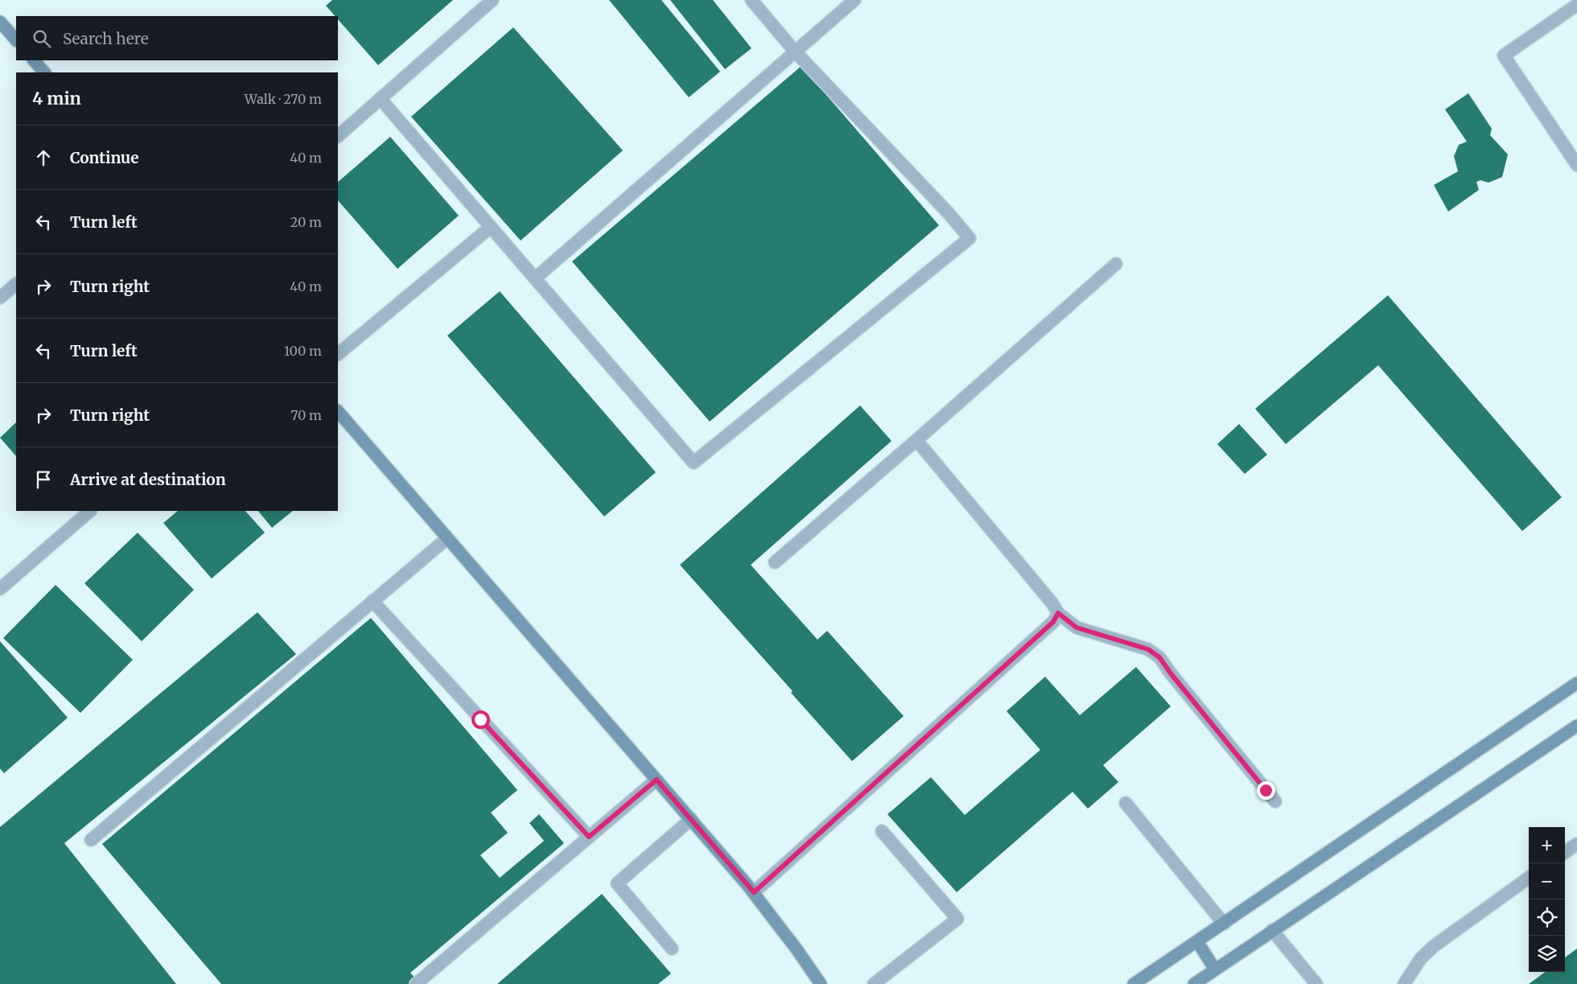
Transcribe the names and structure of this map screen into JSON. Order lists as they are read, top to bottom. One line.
{"page":{"search":"Search here","heading":["4 min","Walk · 270 m"],"list":[["Continue","40 m"],["Turn left","20 m"],["Turn right","40 m"],["Turn left","100 m"],["Turn right","70 m"],"Arrive at destination"],"map_buttons":["+","−"]}}
